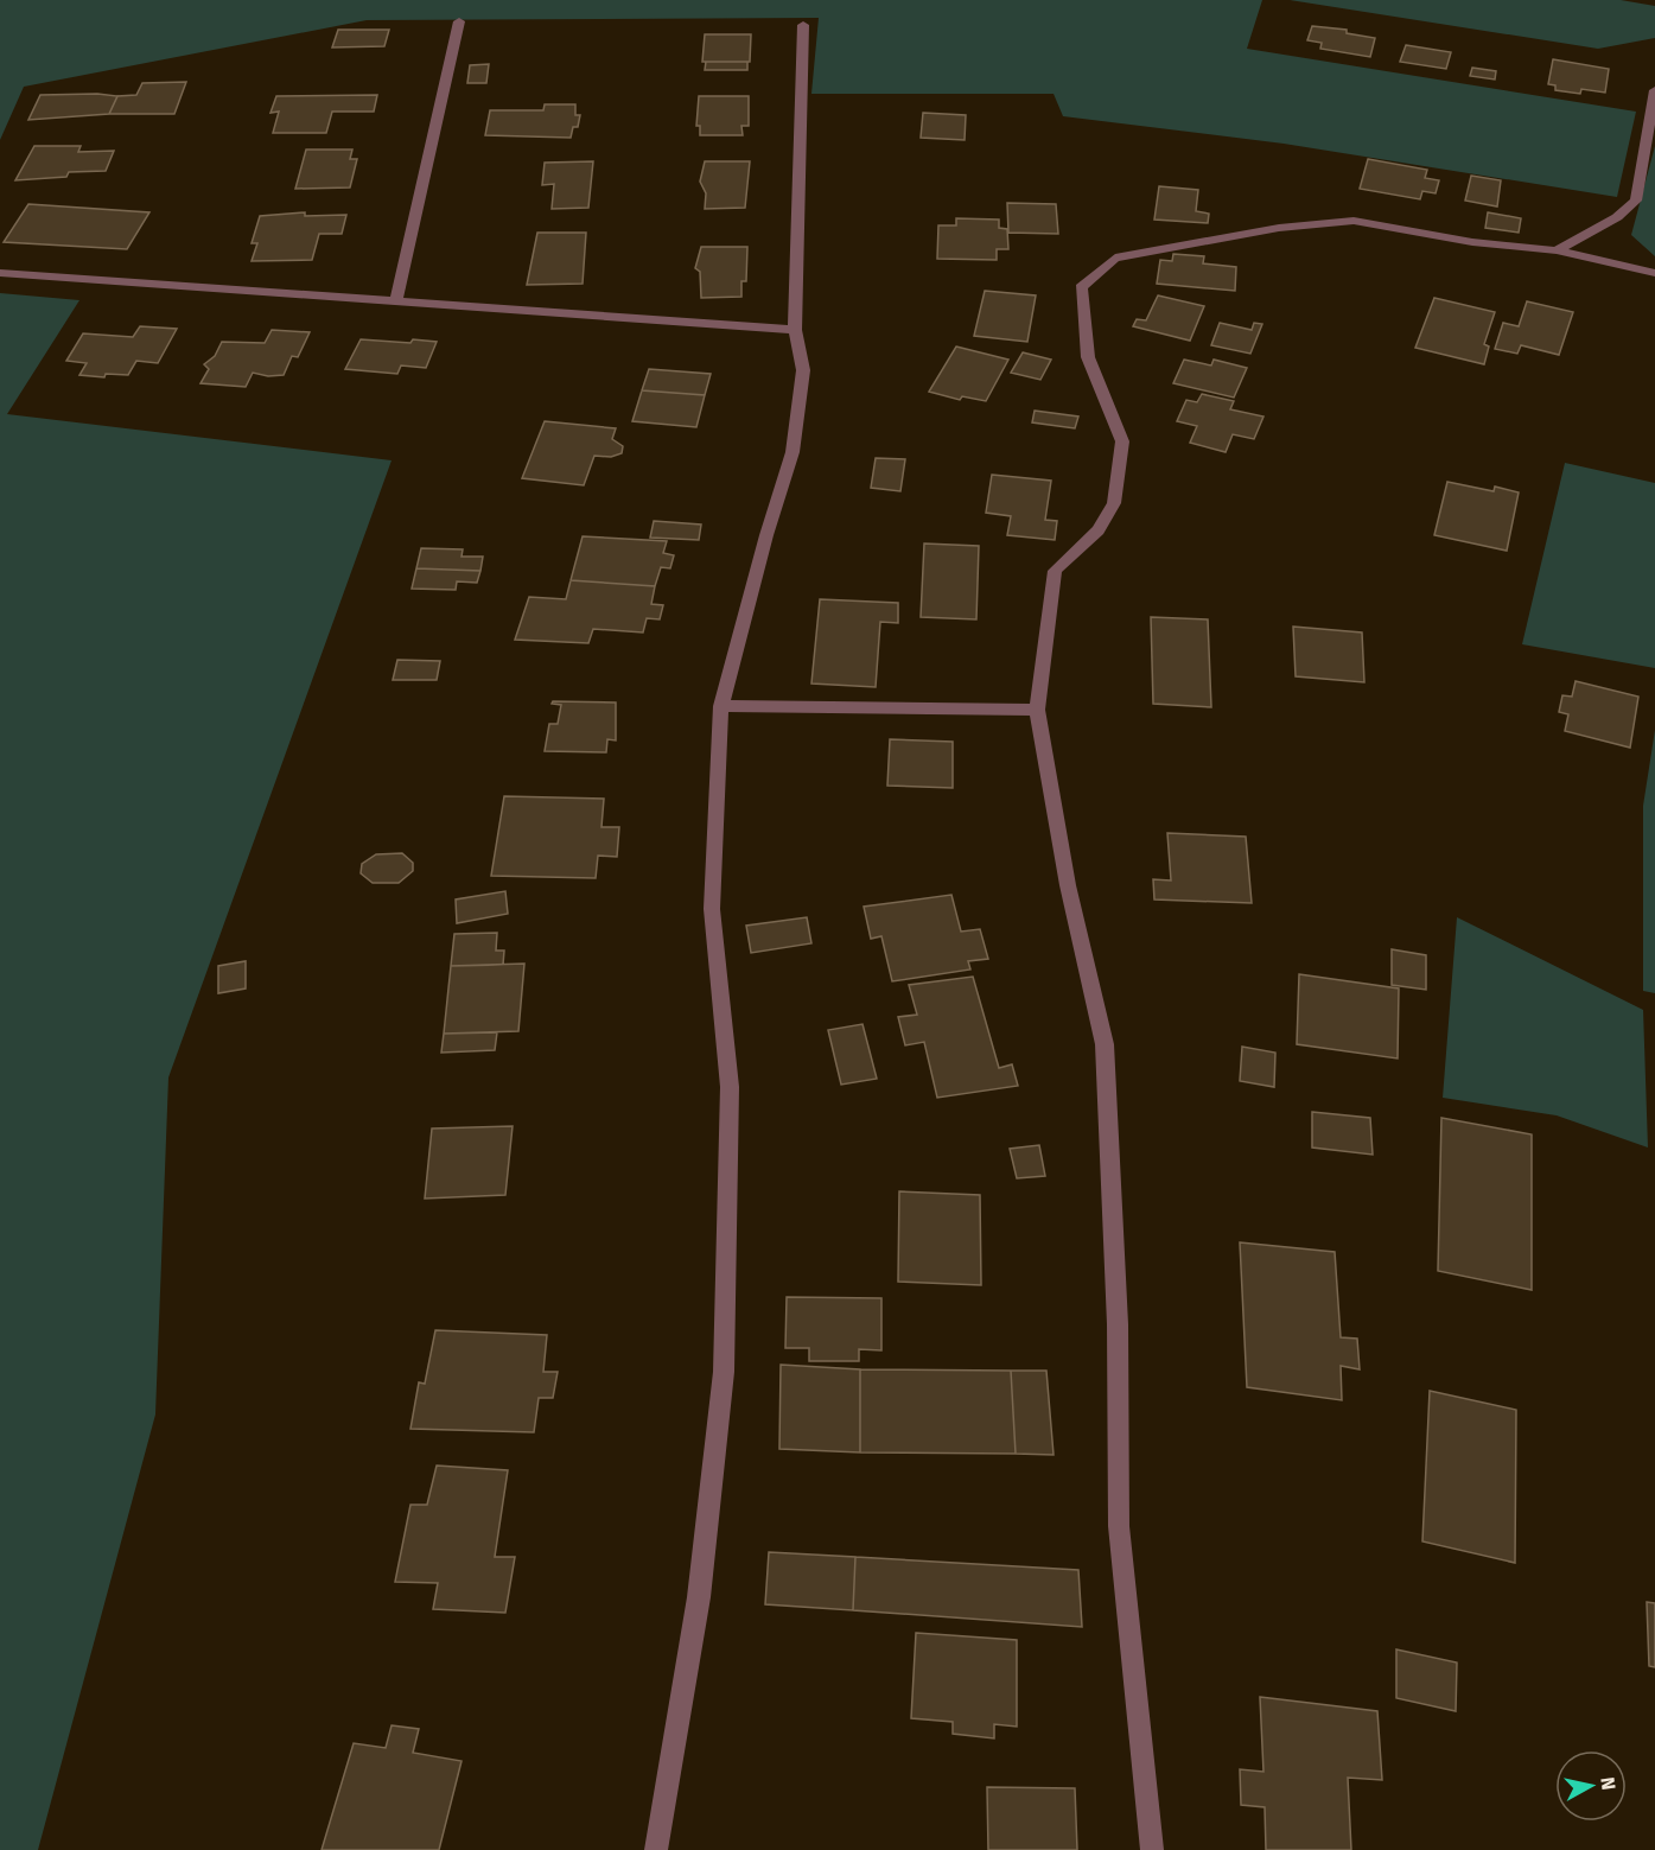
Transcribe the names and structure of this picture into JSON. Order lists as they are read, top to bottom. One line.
{"north":"right"}
